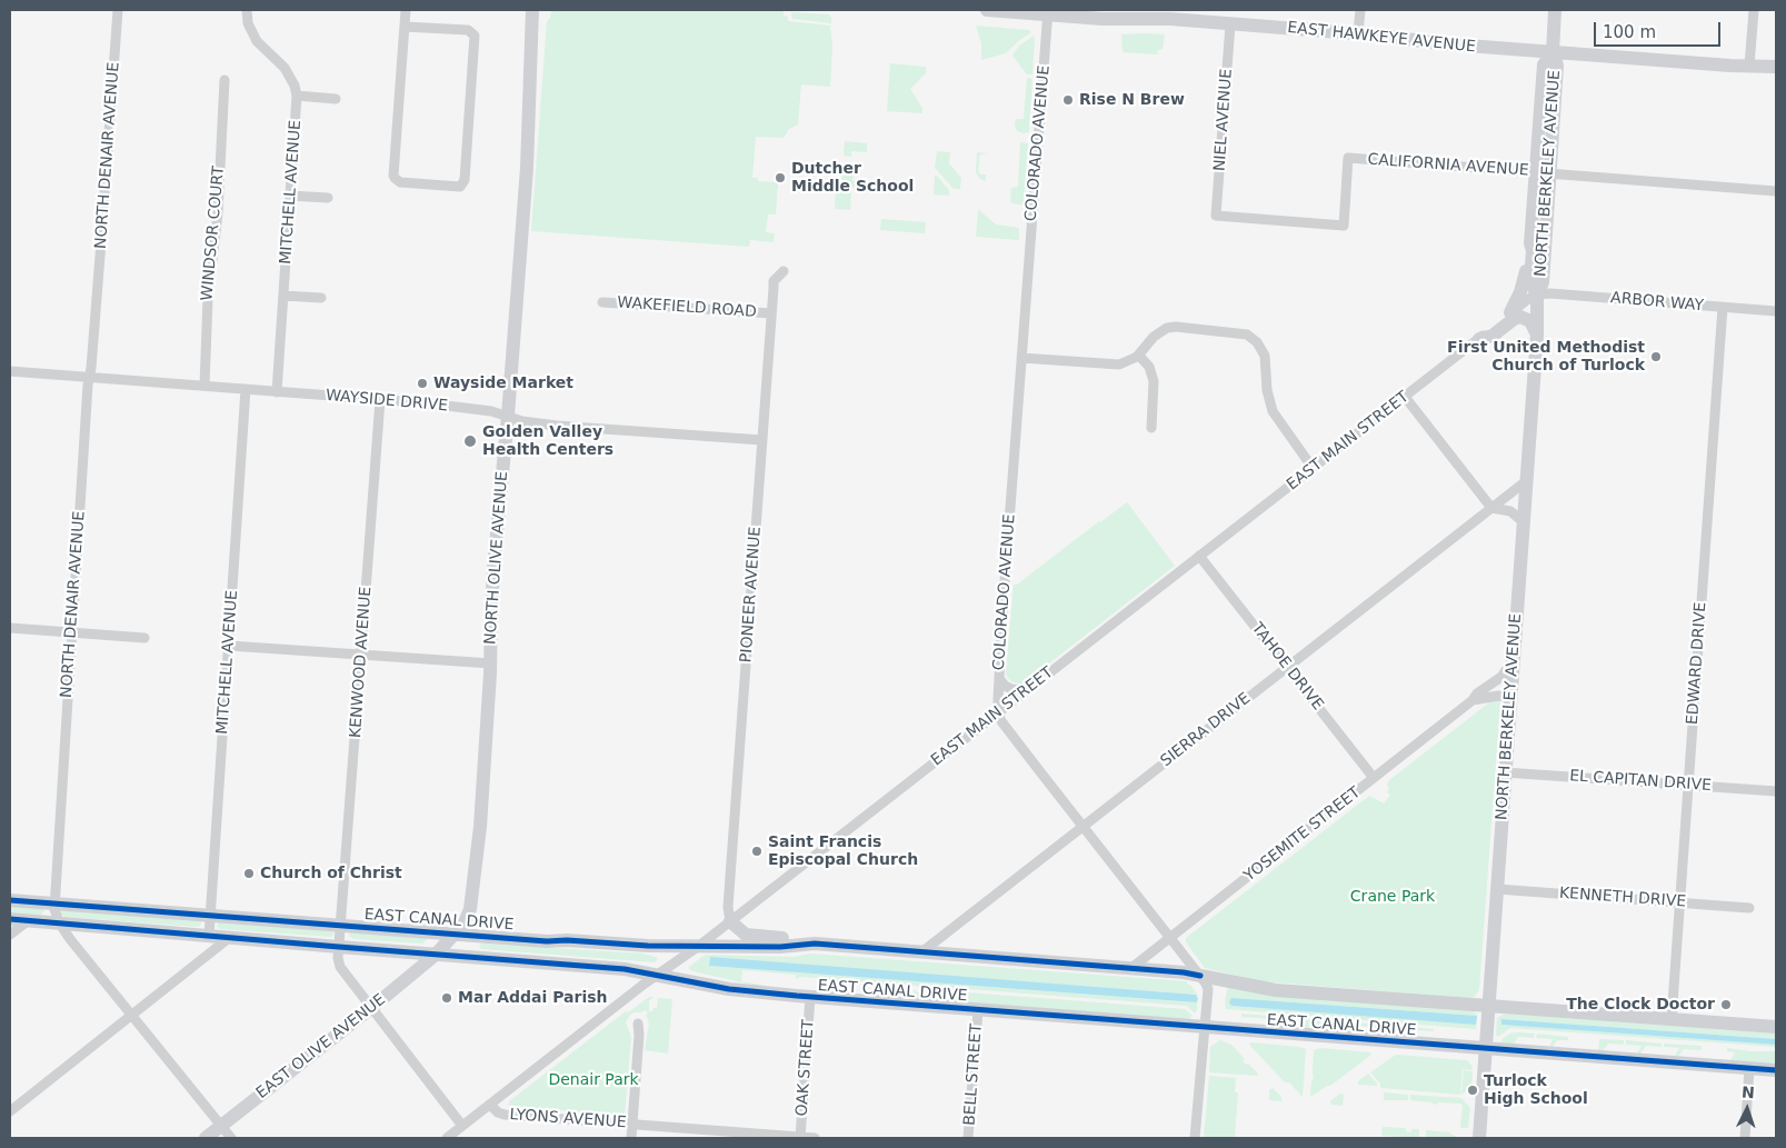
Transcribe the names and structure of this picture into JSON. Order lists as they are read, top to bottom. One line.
{"streets":{"main road":["EAST HAWKEYE AVENUE","NORTH BERKELEY AVENUE","NORTH OLIVE AVENUE","EAST CANAL DRIVE","EAST OLIVE AVENUE"],"street":["NIEL AVENUE","COLORADO AVENUE","NORTH DENAIR AVENUE","CALIFORNIA AVENUE","MITCHELL AVENUE","WINDSOR COURT","ARBOR WAY","WAKEFIELD ROAD","WAYSIDE DRIVE","EAST MAIN STREET","PIONEER AVENUE","KENWOOD AVENUE","EDWARD DRIVE","TAHOE DRIVE","SIERRA DRIVE","EL CAPITAN DRIVE","YOSEMITE STREET","KENNETH DRIVE","OAK STREET","BELL STREET","LYONS AVENUE"]},"crossings":[["EAST HAWKEYE AVENUE","NIEL AVENUE"],["EAST HAWKEYE AVENUE","COLORADO AVENUE"],["EAST HAWKEYE AVENUE","NORTH BERKELEY AVENUE"],["NIEL AVENUE","CALIFORNIA AVENUE"],["COLORADO AVENUE","EAST MAIN STREET"],["NORTH DENAIR AVENUE","WAYSIDE DRIVE"],["NORTH DENAIR AVENUE","EAST CANAL DRIVE"],["NORTH DENAIR AVENUE","EAST OLIVE AVENUE"],["CALIFORNIA AVENUE","NORTH BERKELEY AVENUE"],["NORTH BERKELEY AVENUE","ARBOR WAY"],["NORTH BERKELEY AVENUE","EAST MAIN STREET"],["NORTH BERKELEY AVENUE","SIERRA DRIVE"],["NORTH BERKELEY AVENUE","EL CAPITAN DRIVE"],["NORTH BERKELEY AVENUE","YOSEMITE STREET"],["NORTH BERKELEY AVENUE","KENNETH DRIVE"],["NORTH BERKELEY AVENUE","EAST CANAL DRIVE"],["MITCHELL AVENUE","WAYSIDE DRIVE"],["MITCHELL AVENUE","EAST CANAL DRIVE"],["WINDSOR COURT","WAYSIDE DRIVE"],["ARBOR WAY","EAST MAIN STREET"],["ARBOR WAY","EDWARD DRIVE"],["WAKEFIELD ROAD","PIONEER AVENUE"],["WAYSIDE DRIVE","NORTH OLIVE AVENUE"],["WAYSIDE DRIVE","PIONEER AVENUE"],["WAYSIDE DRIVE","KENWOOD AVENUE"],["EAST MAIN STREET","PIONEER AVENUE"],["EAST MAIN STREET","KENWOOD AVENUE"],["EAST MAIN STREET","TAHOE DRIVE"],["EAST MAIN STREET","EAST CANAL DRIVE"],["EAST MAIN STREET","LYONS AVENUE"],["NORTH OLIVE AVENUE","EAST CANAL DRIVE"],["NORTH OLIVE AVENUE","EAST OLIVE AVENUE"],["KENWOOD AVENUE","EAST CANAL DRIVE"],["KENWOOD AVENUE","EAST OLIVE AVENUE"],["EDWARD DRIVE","EL CAPITAN DRIVE"],["EDWARD DRIVE","KENNETH DRIVE"],["EDWARD DRIVE","EAST CANAL DRIVE"],["TAHOE DRIVE","SIERRA DRIVE"],["TAHOE DRIVE","YOSEMITE STREET"],["SIERRA DRIVE","EAST CANAL DRIVE"],["YOSEMITE STREET","EAST CANAL DRIVE"],["EAST CANAL DRIVE","EAST OLIVE AVENUE"],["EAST CANAL DRIVE","OAK STREET"],["EAST CANAL DRIVE","BELL STREET"],["OAK STREET","LYONS AVENUE"]],"parks":["Crane Park","Denair Park"],"places":["Rise N Brew","Dutcher Middle School","First United Methodist Church of Turlock","Wayside Market","Golden Valley Health Centers","Saint Francis Episcopal Church","Church of Christ","Mar Addai Parish","The Clock Doctor","Turlock High School"],"scale_bar":"100 m","north":"top"}
